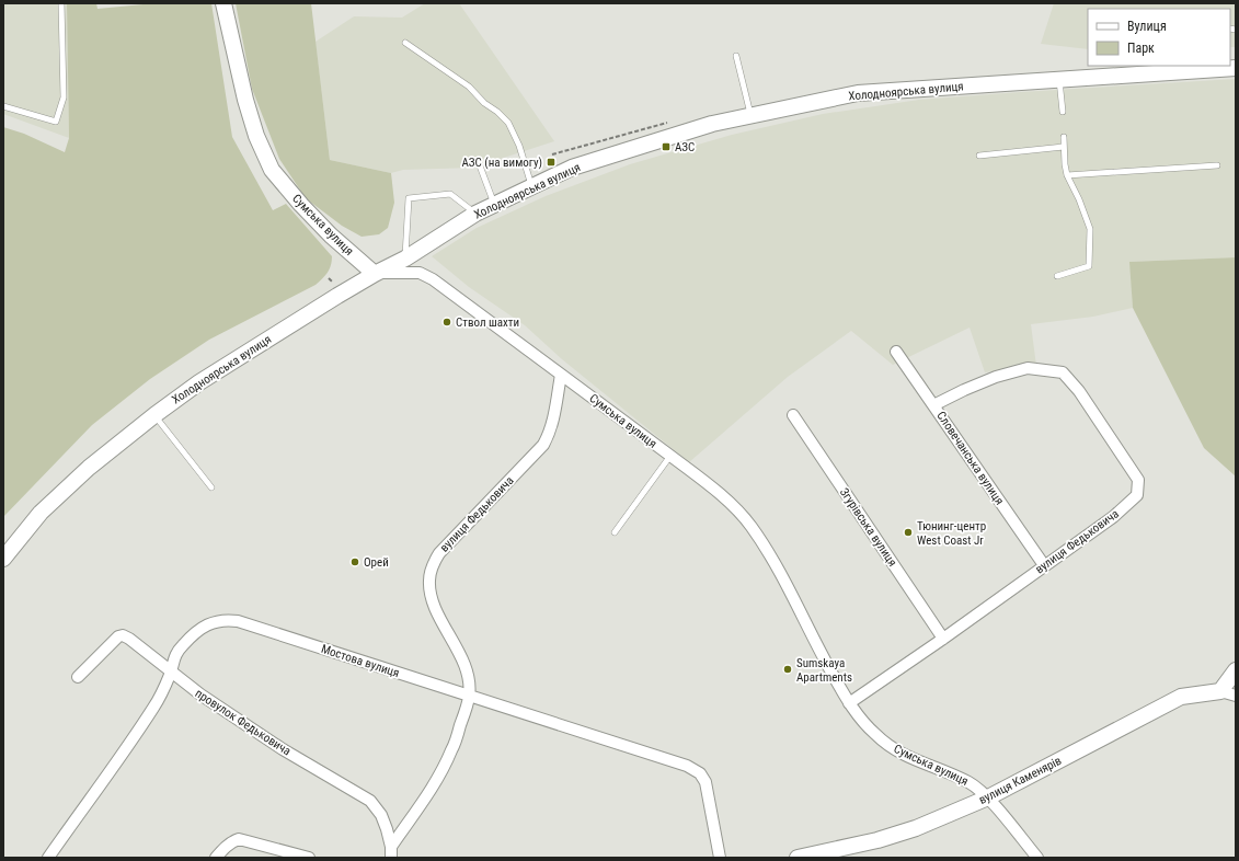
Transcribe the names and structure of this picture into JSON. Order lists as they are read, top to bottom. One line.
{"streets":{"main road":["Холодноярська вулиця","Сумська вулиця","вулиця Каменярів"],"street":["Словечанська вулиця","вулиця Федьковича","Згурівська вулиця","Мостова вулиця","провулок Федьковича"]},"crossings":[["Холодноярська вулиця","Сумська вулиця"],["Сумська вулиця","вулиця Федьковича"],["Сумська вулиця","вулиця Каменярів"],["Словечанська вулиця","вулиця Федьковича"],["вулиця Федьковича","Згурівська вулиця"],["вулиця Федьковича","Мостова вулиця"],["вулиця Федьковича","провулок Федьковича"],["Мостова вулиця","провулок Федьковича"]],"places":{"transit":["АЗС","АЗС (на вимогу)"],"other":["Ствол шахти","Тюнинг-центр West Coast Jr","Орей","Sumskaya Apartments"]},"legend":["Вулиця","Парк"]}
